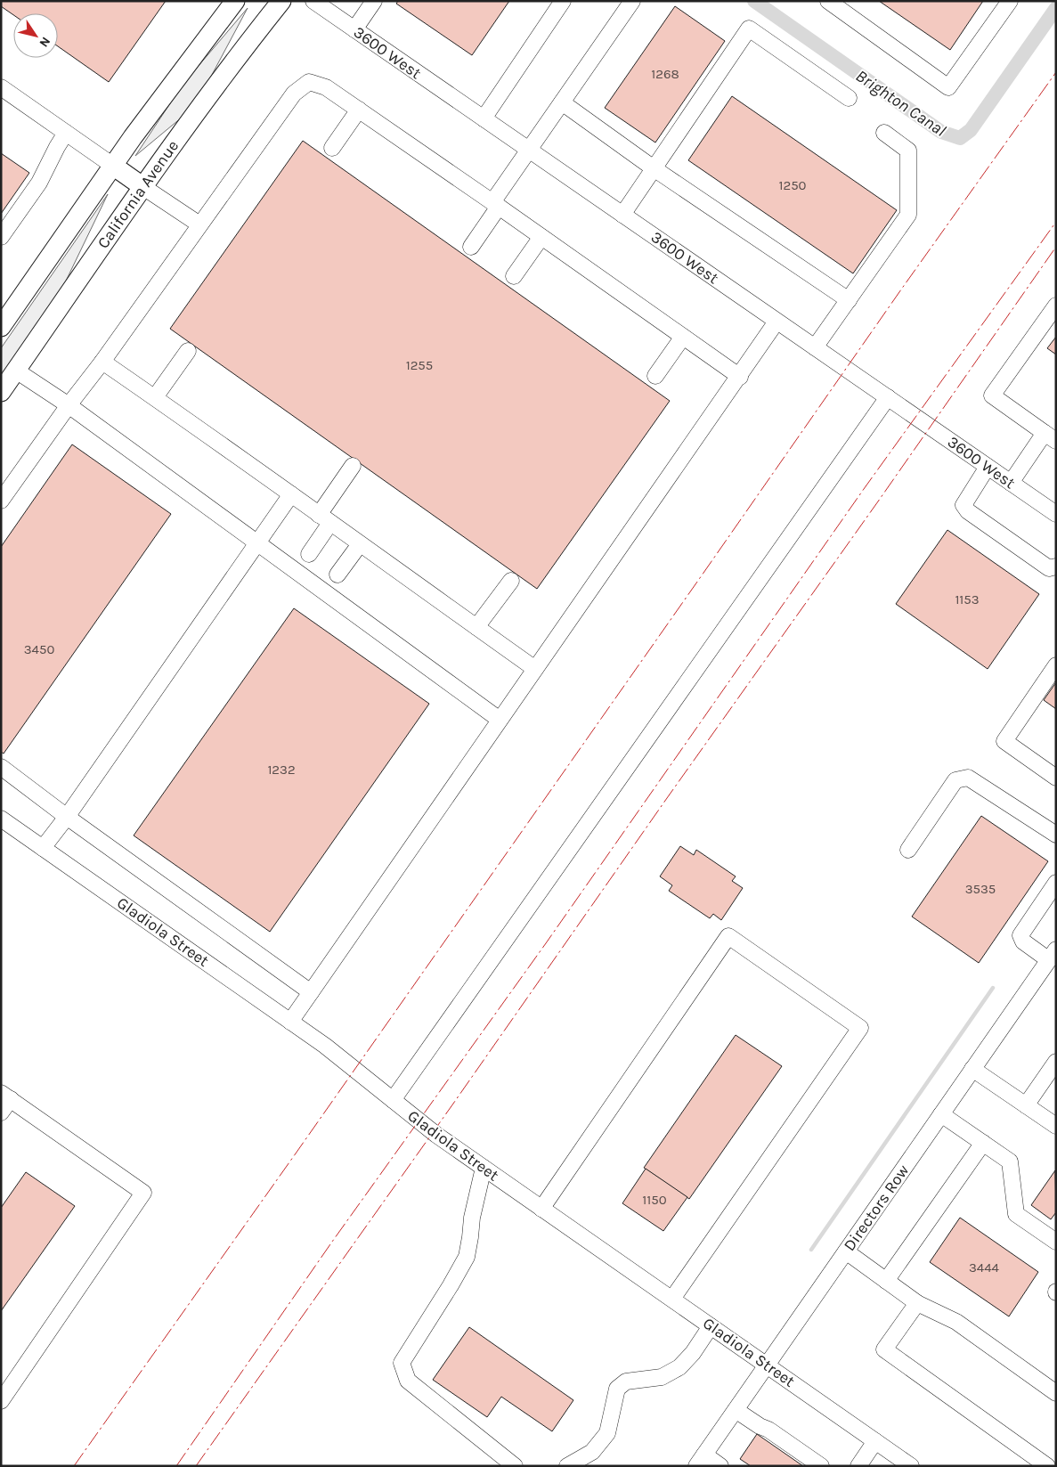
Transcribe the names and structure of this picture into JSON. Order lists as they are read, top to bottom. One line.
{"streets":{"main road":["California Avenue"],"street":["3600 West","Gladiola Street","Directors Row"]},"crossings":[["Gladiola Street","Directors Row"]],"water":["Brighton Canal"],"house_numbers":["1268","1250","1255","1153","3450","1232","3535","1150","3444"],"north":"bottom right"}
